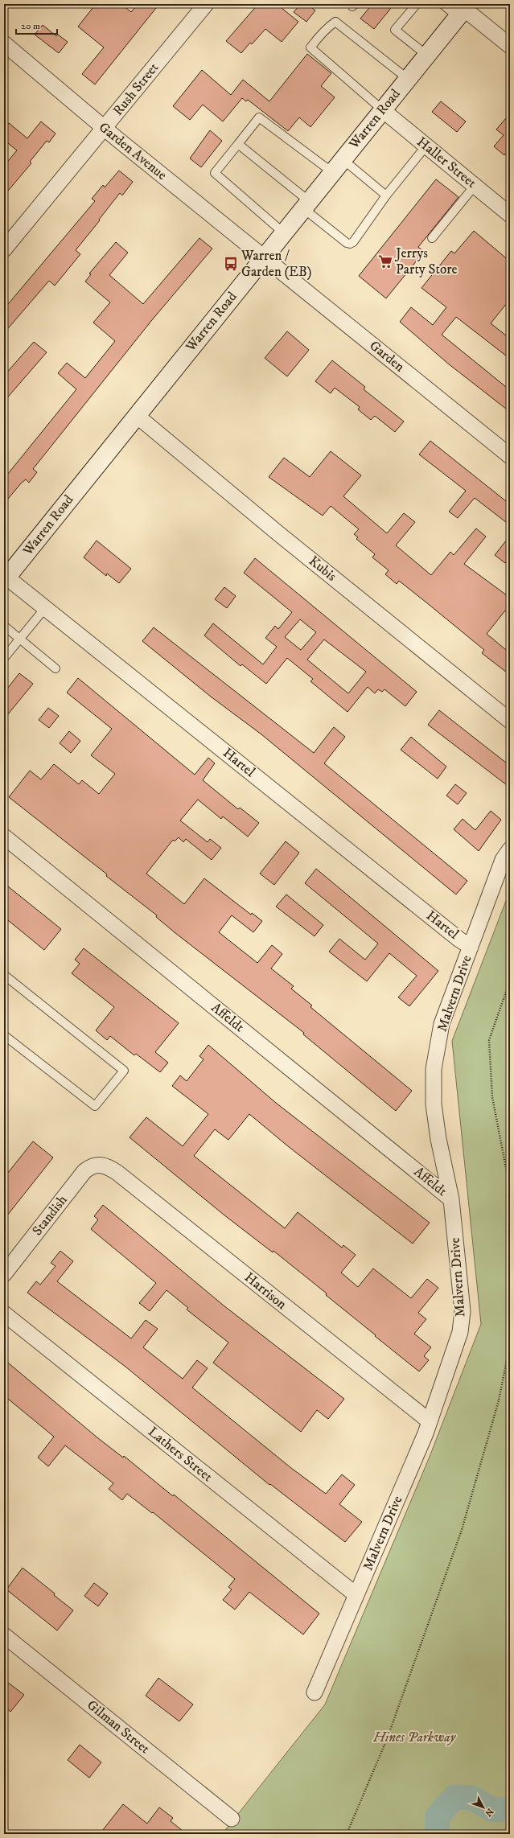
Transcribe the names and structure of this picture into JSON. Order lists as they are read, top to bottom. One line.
{"streets":{"main road":["Warren Road"],"street":["Rush Street","Garden Avenue","Haller Street","Garden","Kubis","Hartel","Malvern Drive","Affeldt","Standish","Harrison","Lathers Street","Gilman Street"]},"crossings":[["Rush Street","Garden Avenue"],["Warren Road","Garden Avenue"],["Warren Road","Haller Street"],["Warren Road","Garden"],["Warren Road","Kubis"],["Warren Road","Hartel"],["Garden Avenue","Garden"],["Hartel","Malvern Drive"],["Malvern Drive","Affeldt"],["Malvern Drive","Harrison"],["Malvern Drive","Lathers Street"],["Standish","Harrison"]],"parks":["Hines Parkway"],"places":{"supermarket":["Jerrys Party Store"],"bus stop":["Warren / Garden (EB)"]},"scale_bar":"20 m","north":"bottom right"}
